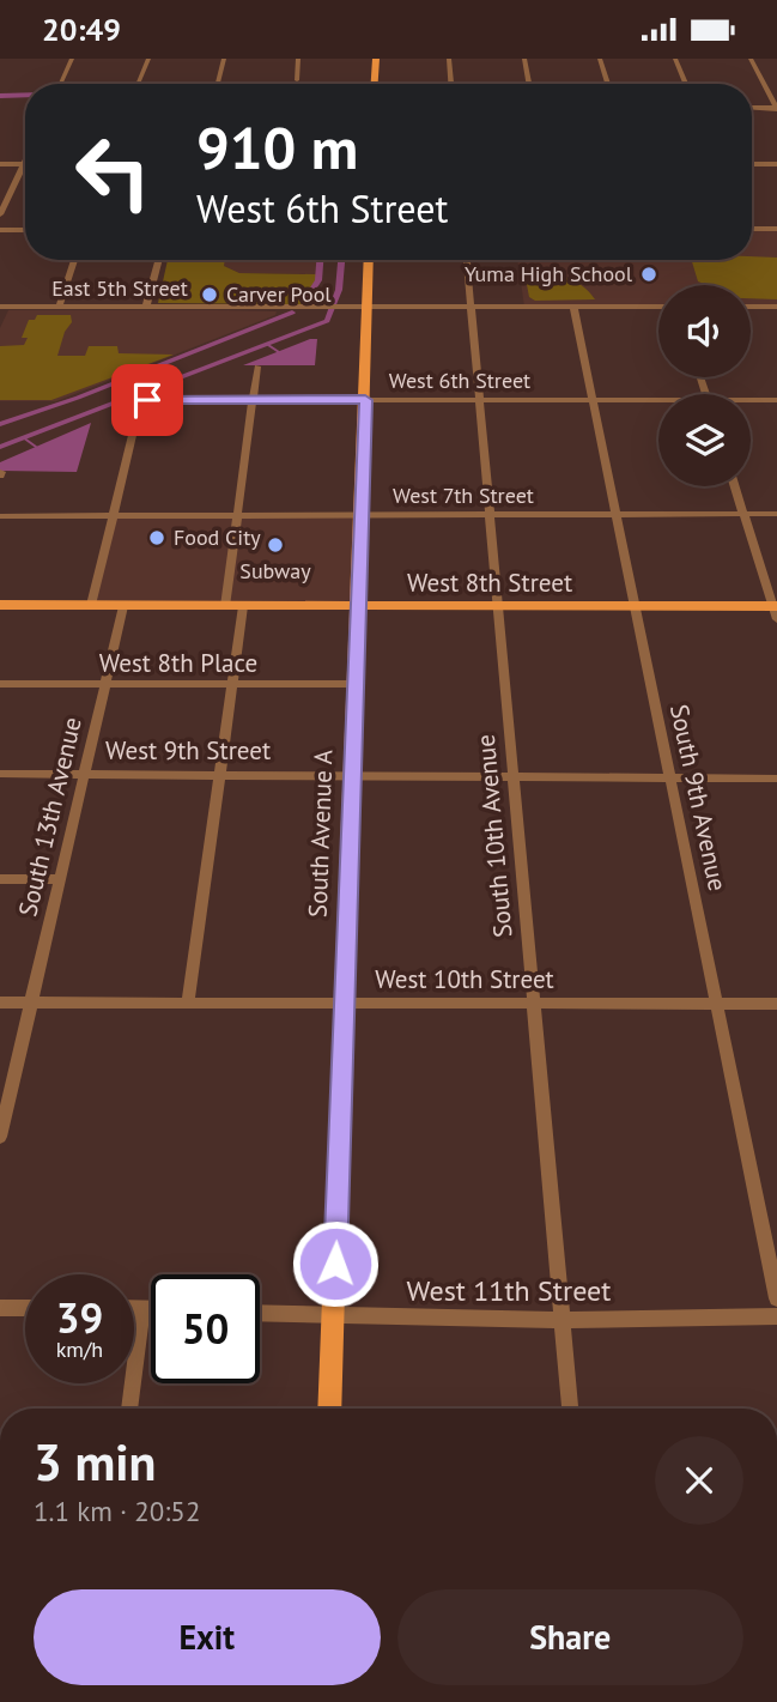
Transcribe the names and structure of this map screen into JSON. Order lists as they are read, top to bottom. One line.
{"streets":{"main road":["West 8th Street","South Avenue A"],"street":["East 5th Street","West 6th Street","West 7th Street","West 8th Place","West 9th Street","South 9th Avenue","South 13th Avenue","South 10th Avenue","West 10th Street","West 11th Street"]},"crossings":[["East 5th Street","South 9th Avenue"],["East 5th Street","South Avenue A"],["East 5th Street","South 10th Avenue"],["West 6th Street","West 7th Street"],["West 6th Street","South 9th Avenue"],["West 6th Street","South Avenue A"],["West 6th Street","South 10th Avenue"],["West 7th Street","South 9th Avenue"],["West 7th Street","South Avenue A"],["West 7th Street","South 10th Avenue"],["West 8th Street","South 9th Avenue"],["West 8th Street","South 13th Avenue"],["West 8th Street","South Avenue A"],["West 8th Street","South 10th Avenue"],["West 8th Place","South 13th Avenue"],["West 8th Place","South Avenue A"],["West 9th Street","South 9th Avenue"],["West 9th Street","South 13th Avenue"],["West 9th Street","South Avenue A"],["West 9th Street","South 10th Avenue"],["South 9th Avenue","West 10th Street"],["South 13th Avenue","West 10th Street"],["South Avenue A","West 10th Street"],["South Avenue A","West 11th Street"],["South 10th Avenue","West 10th Street"],["South 10th Avenue","West 11th Street"]],"places":["Yuma High School","Carver Pool","Food City","Subway"],"page":{"status":"20:49","turn":["910 m","West 6th Street"],"speed":"39 km/h","limit":"50","heading":["3 min","1.1 km · 20:52"],"buttons":["Exit","Share"]}}
